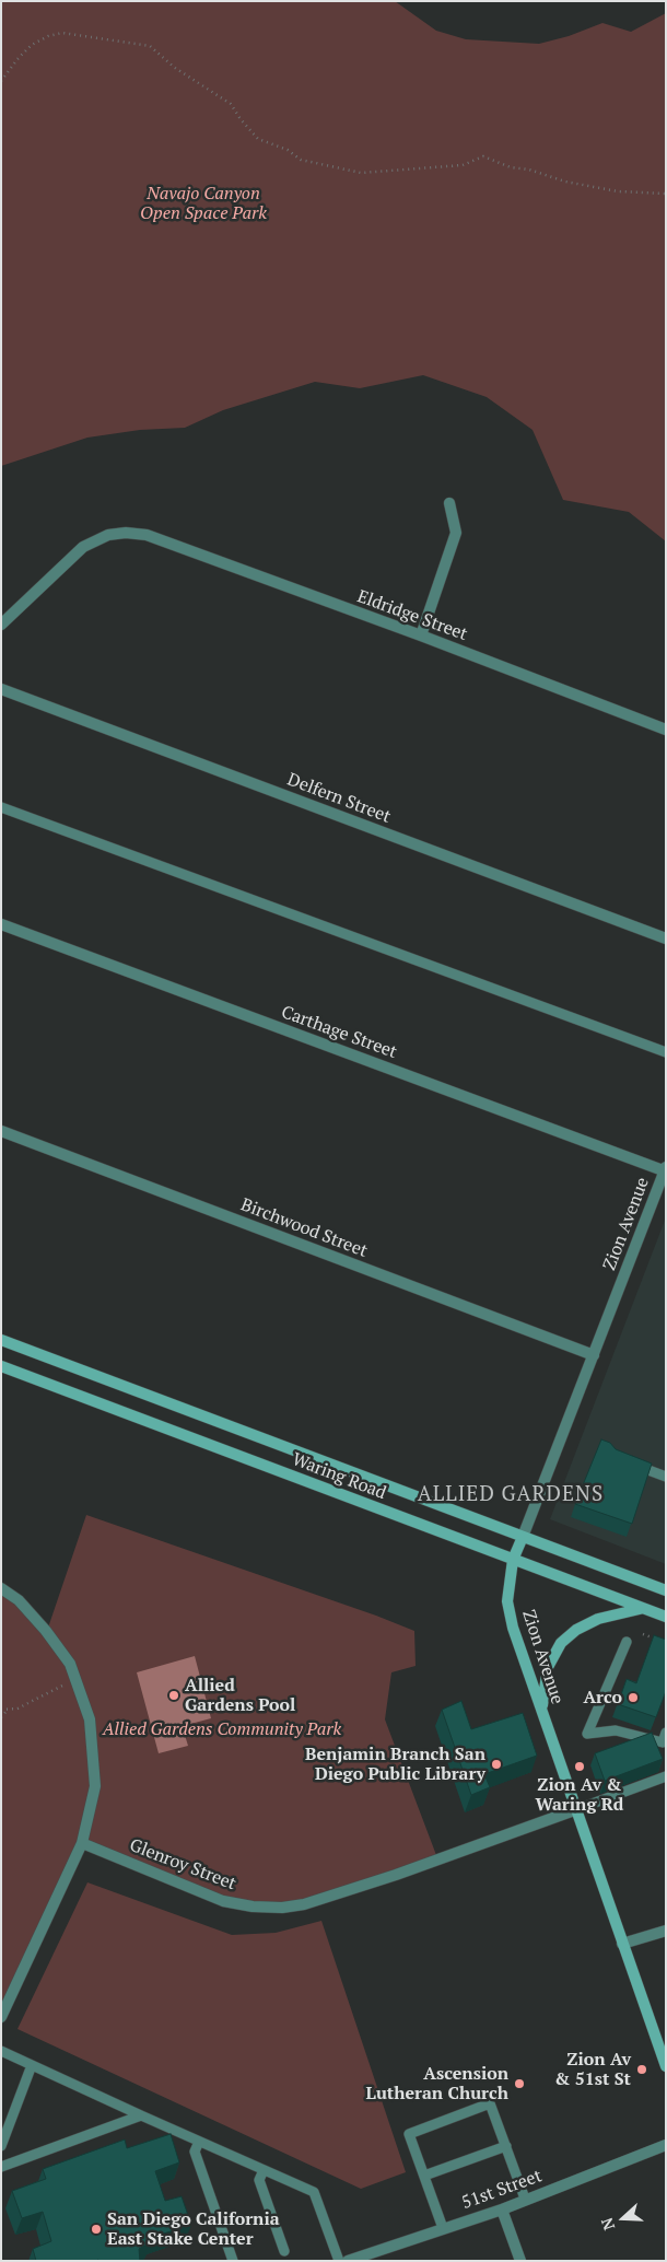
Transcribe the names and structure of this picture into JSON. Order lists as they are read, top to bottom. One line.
{"streets":{"main road":["Zion Avenue","Waring Road"],"street":["Eldridge Street","Delfern Street","Carthage Street","Birchwood Street","Glenroy Street","51st Street"]},"crossings":[["Carthage Street","Zion Avenue"],["Zion Avenue","Birchwood Street"],["Zion Avenue","Waring Road"],["Zion Avenue","Glenroy Street"]],"districts":["ALLIED GARDENS"],"parks":["Navajo Canyon Open Space Park","Allied Gardens Community Park"],"places":["Allied Gardens Pool","Arco","Benjamin Branch San Diego Public Library","Zion Av & Waring Rd","Zion Av & 51st St","Ascension Lutheran Church","San Diego California East Stake Center"],"north":"left"}
